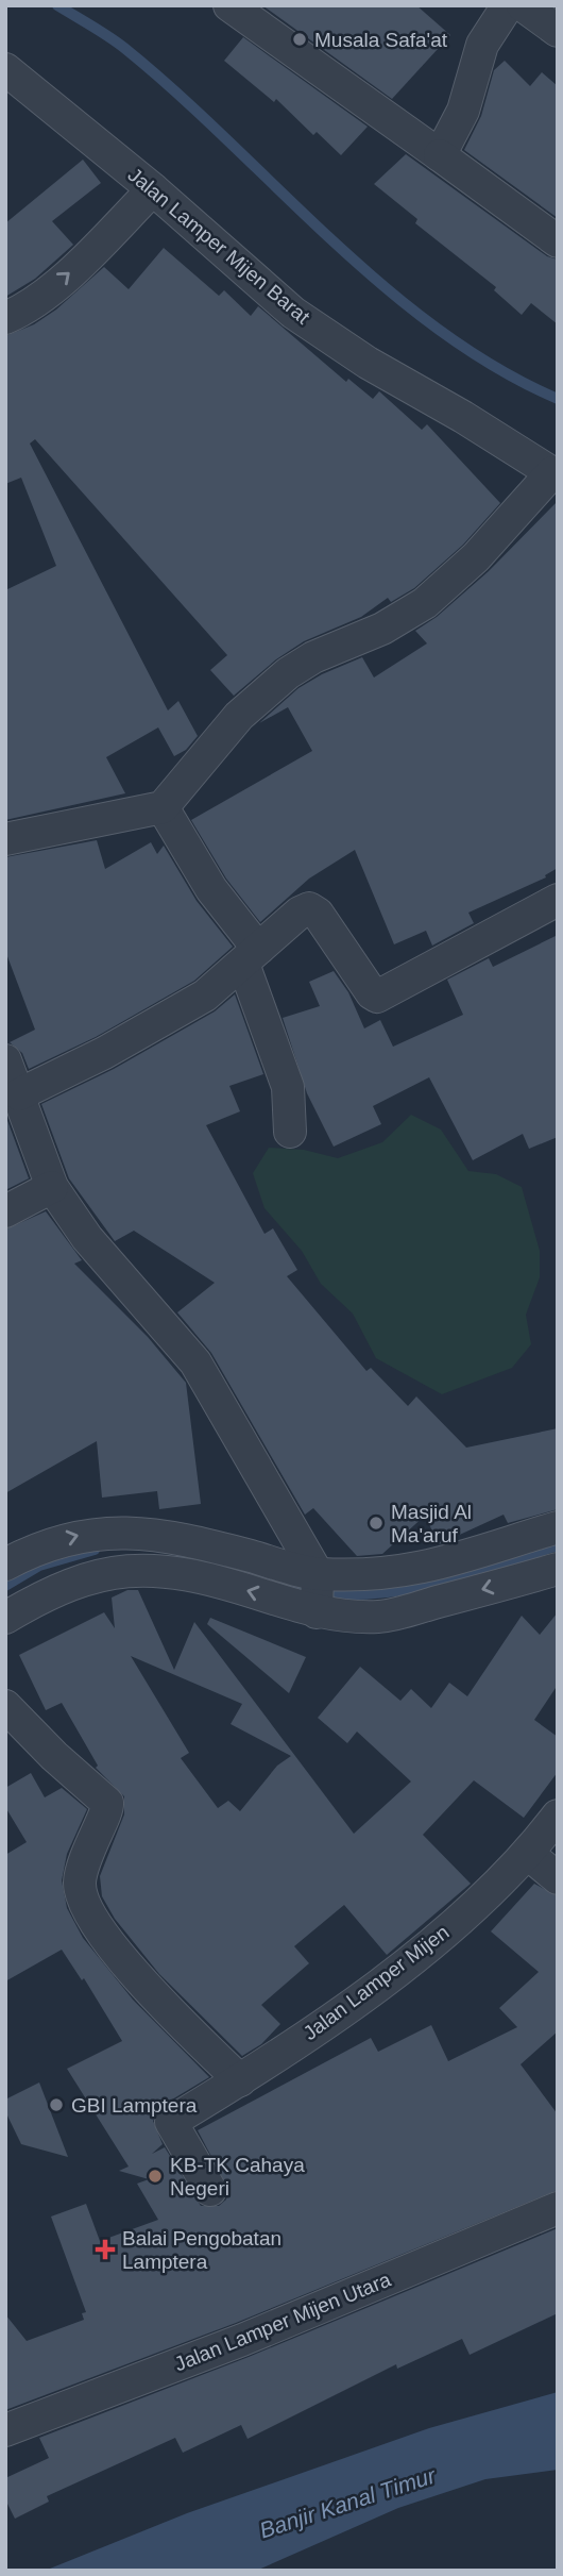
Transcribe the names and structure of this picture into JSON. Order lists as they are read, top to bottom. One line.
{"streets":{"street":["Jalan Lamper Mijen Barat","Jalan Lamper Mijen","Jalan Lamper Mijen Utara"]},"water":["Banjir Kanal Timur"],"places":{"other":["Musala Safa'at","Masjid Al Ma'aruf","GBI Lamptera","KB-TK Cahaya Negeri"],"health":["Balai Pengobatan Lamptera"]}}
